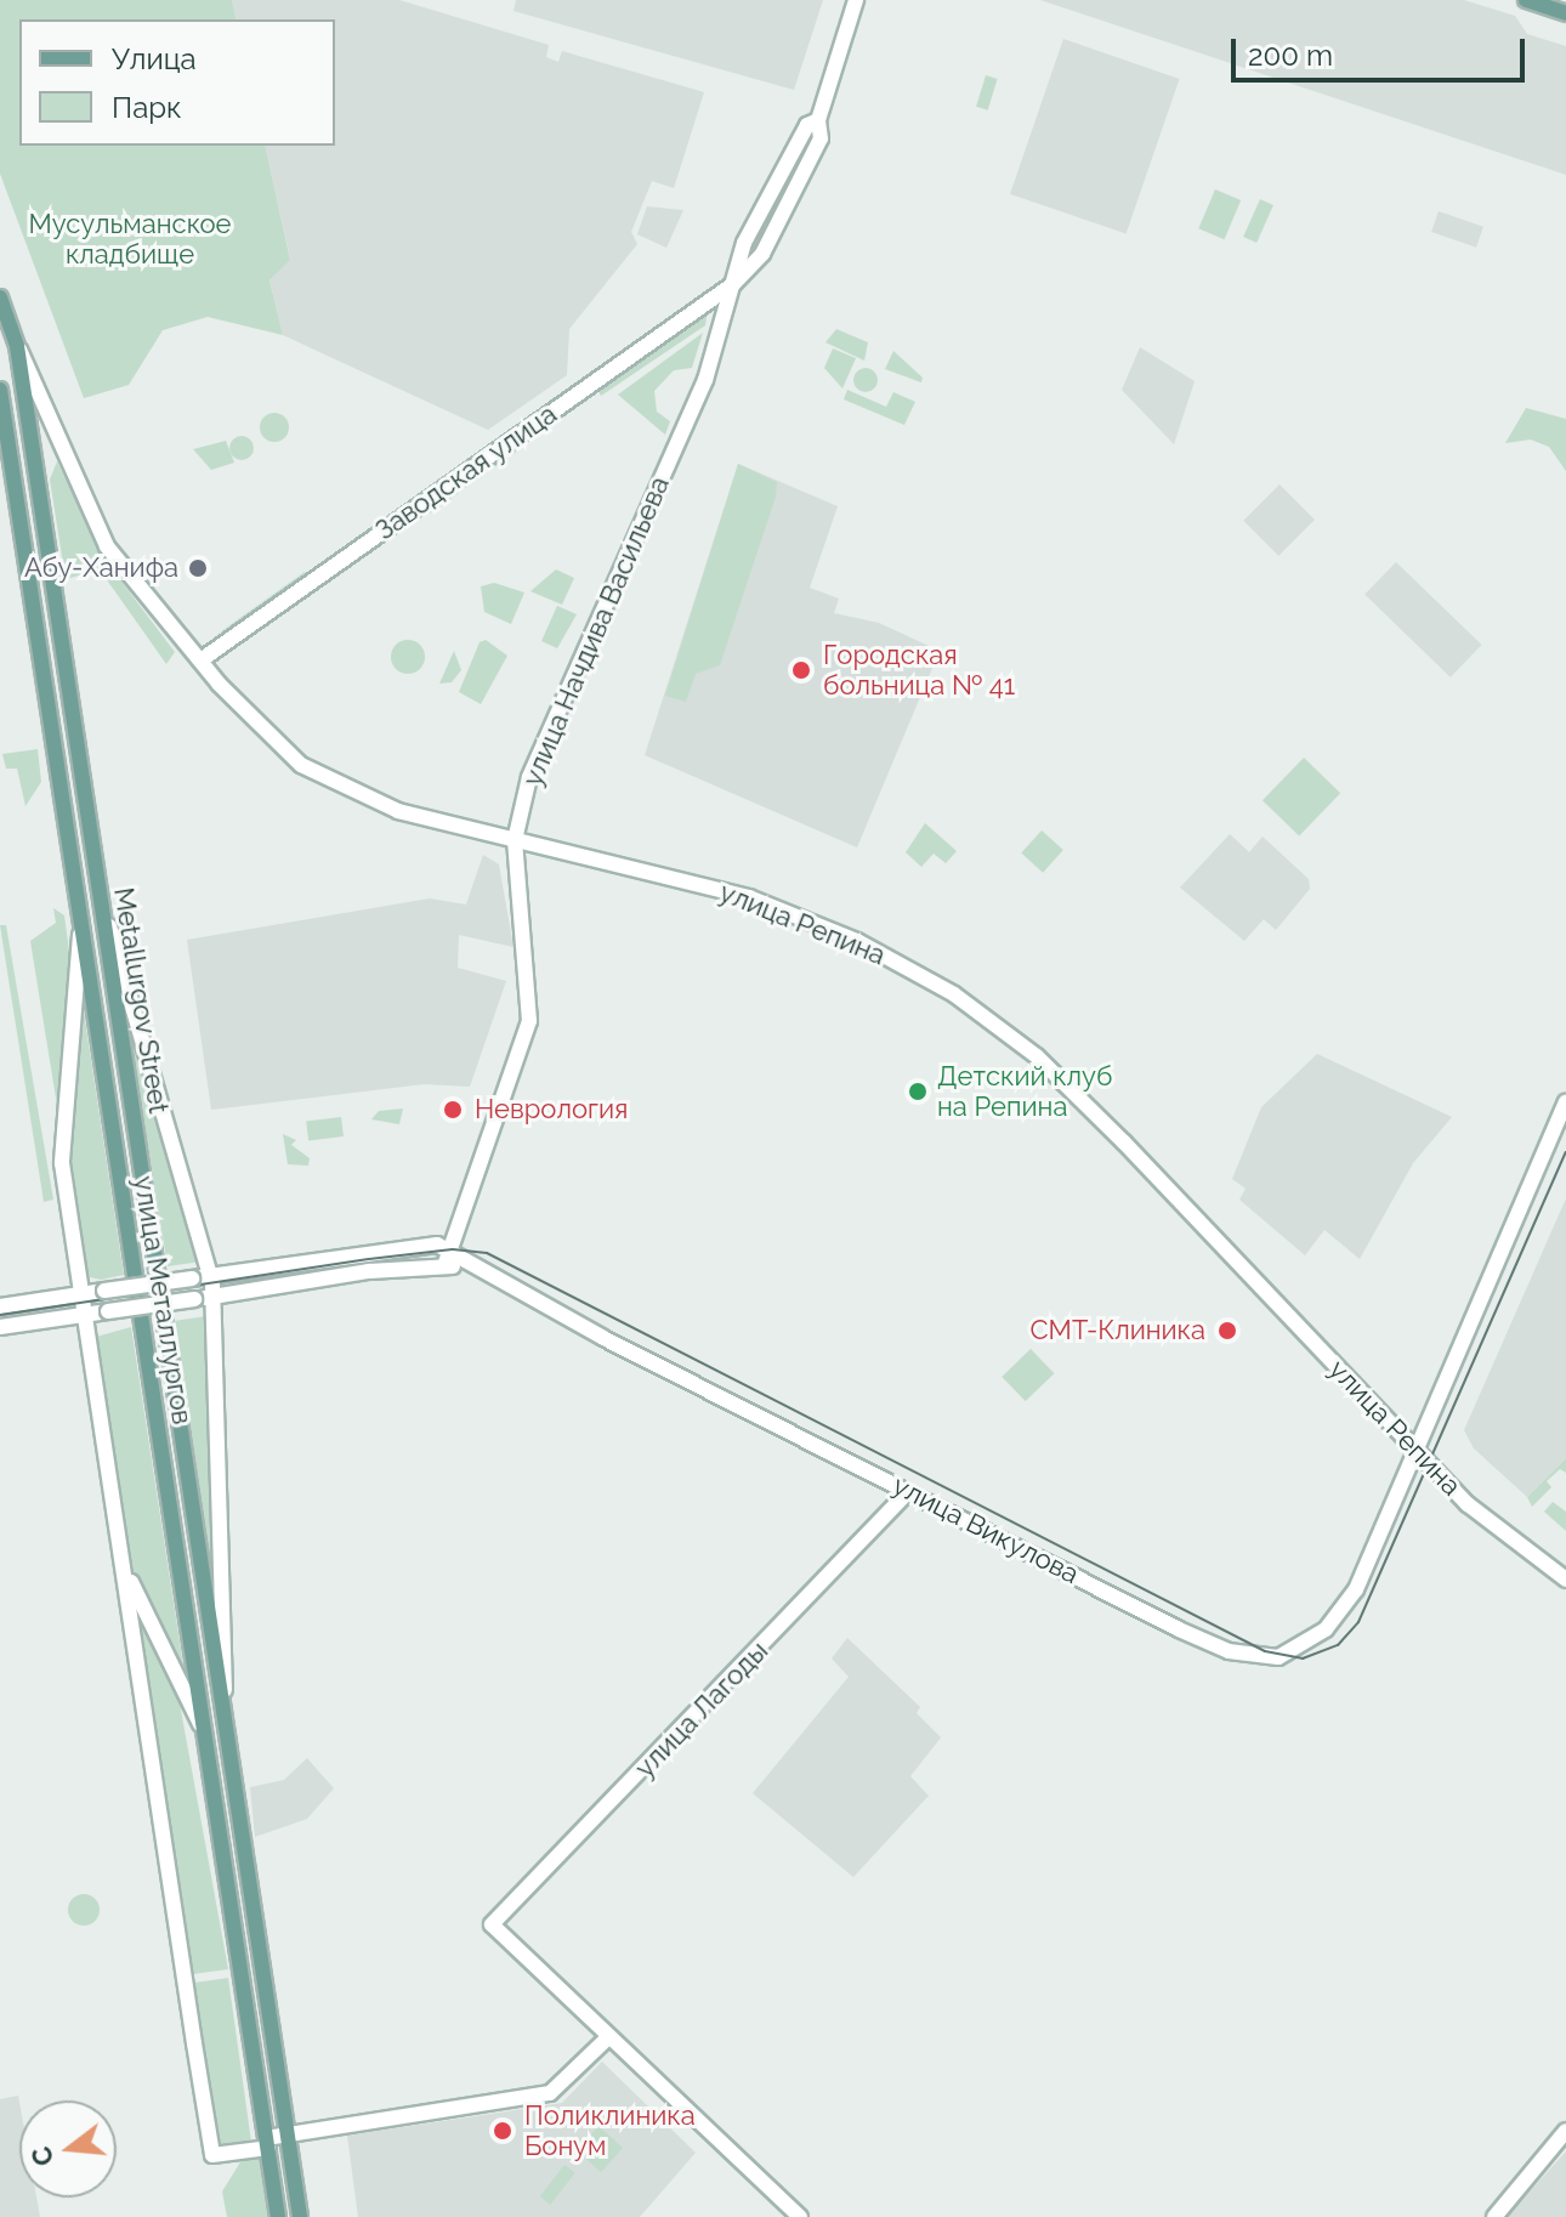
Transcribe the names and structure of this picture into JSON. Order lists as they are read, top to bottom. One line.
{"streets":{"main road":["Metallurgov Street","улица Металлургов"],"street":["Заводская улица","улица Начдива Васильева","улица Репина","улица Викулова","улица Лагоды"]},"crossings":[["Заводская улица","улица Начдива Васильева"],["Заводская улица","улица Репина"],["улица Начдива Васильева","улица Репина"],["улица Начдива Васильева","улица Викулова"],["улица Репина","Metallurgov Street"],["улица Репина","улица Викулова"],["улица Викулова","улица Лагоды"]],"parks":["Мусульманское кладбище"],"places":["Абу-Ханифа","Городская больница № 41","Детский клуб на Репина","Неврология","СМТ-Клиника","Поликлиника Бонум"],"legend":["Улица","Парк"],"scale_bar":"200 m","north":"left"}
